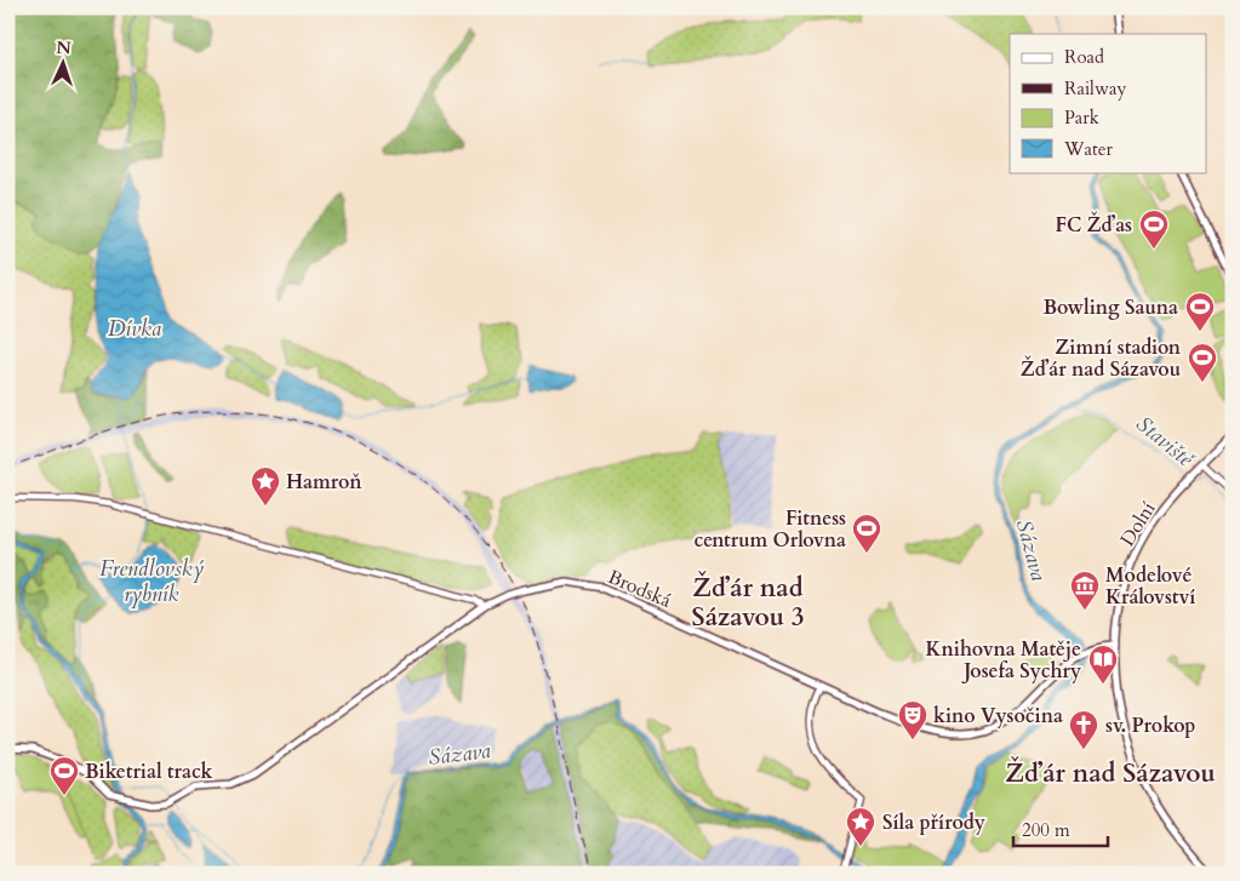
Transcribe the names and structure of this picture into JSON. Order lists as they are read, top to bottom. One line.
{"streets":{"main road":["Dolní","Brodská"]},"crossings":[["Dolní","Brodská"]],"districts":["Žďár nad Sázavou 3","Žďár nad Sázavou"],"water":["Dívka","Staviště","Sázava","Frendlovský rybník"],"places":{"sports":["FC Žďas","Bowling Sauna","Zimní stadion Žďár nad Sázavou","Fitness centrum Orlovna","Biketrial track"],"place":["Hamroň","Síla přírody"],"museum":["Modelové Království"],"library":["Knihovna Matěje Josefa Sychry"],"theatre":["kino Vysočina"],"church":["sv. Prokop"]},"legend":["Road","Railway","Park","Water"],"scale_bar":"200 m","north":"top"}
